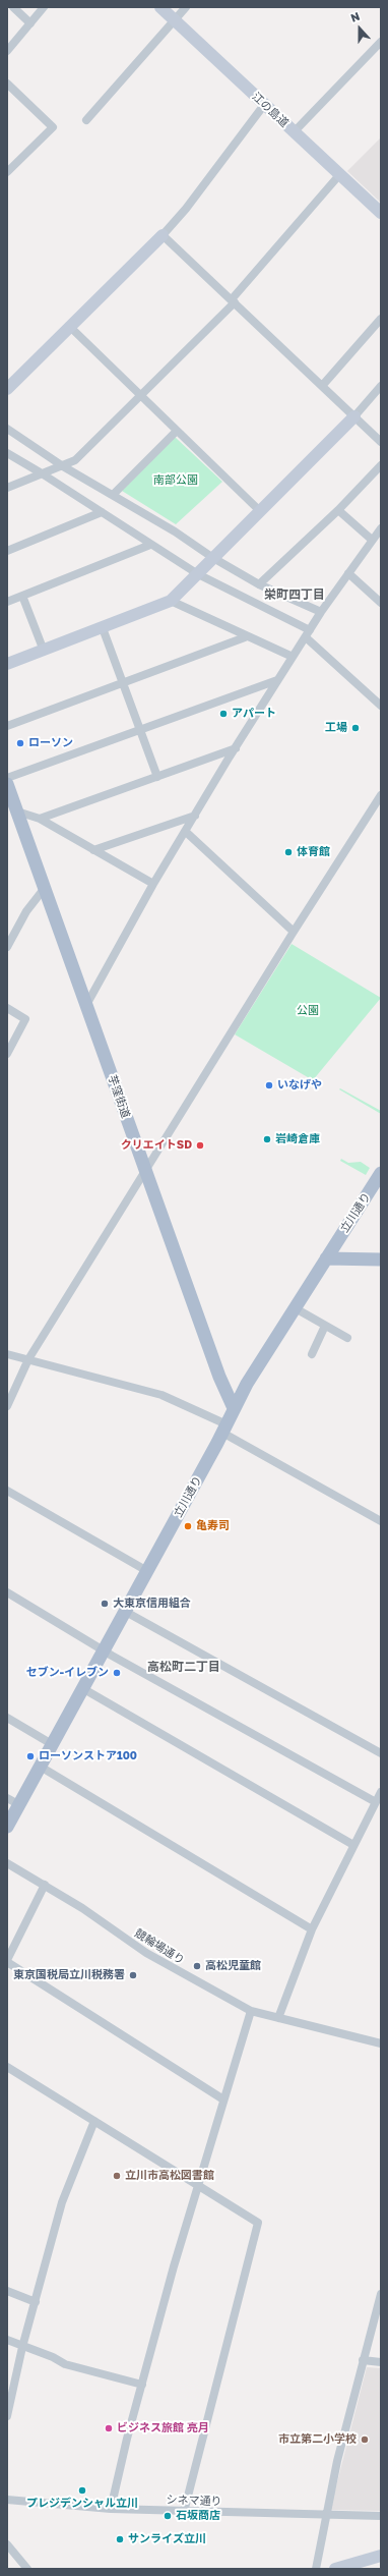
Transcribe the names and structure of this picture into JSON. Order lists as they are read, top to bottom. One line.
{"streets":{"main road":["芋窪街道","立川通り"],"street":["江の島道","競輪場通り","シネマ通り"]},"crossings":[["芋窪街道","立川通り"]],"districts":["栄町四丁目","高松町二丁目"],"parks":["南部公園","公園"],"places":["アパート","工場","ローソン","体育館","いなげや","岩崎倉庫","クリエイトSD","亀寿司","大東京信用組合","セブン-イレブン","ローソンストア100","高松児童館","東京国税局立川税務署","立川市高松図書館","ビジネス旅館 亮月","市立第二小学校","プレジデンシャル立川","石坂商店","サンライズ立川"],"north":"top"}
